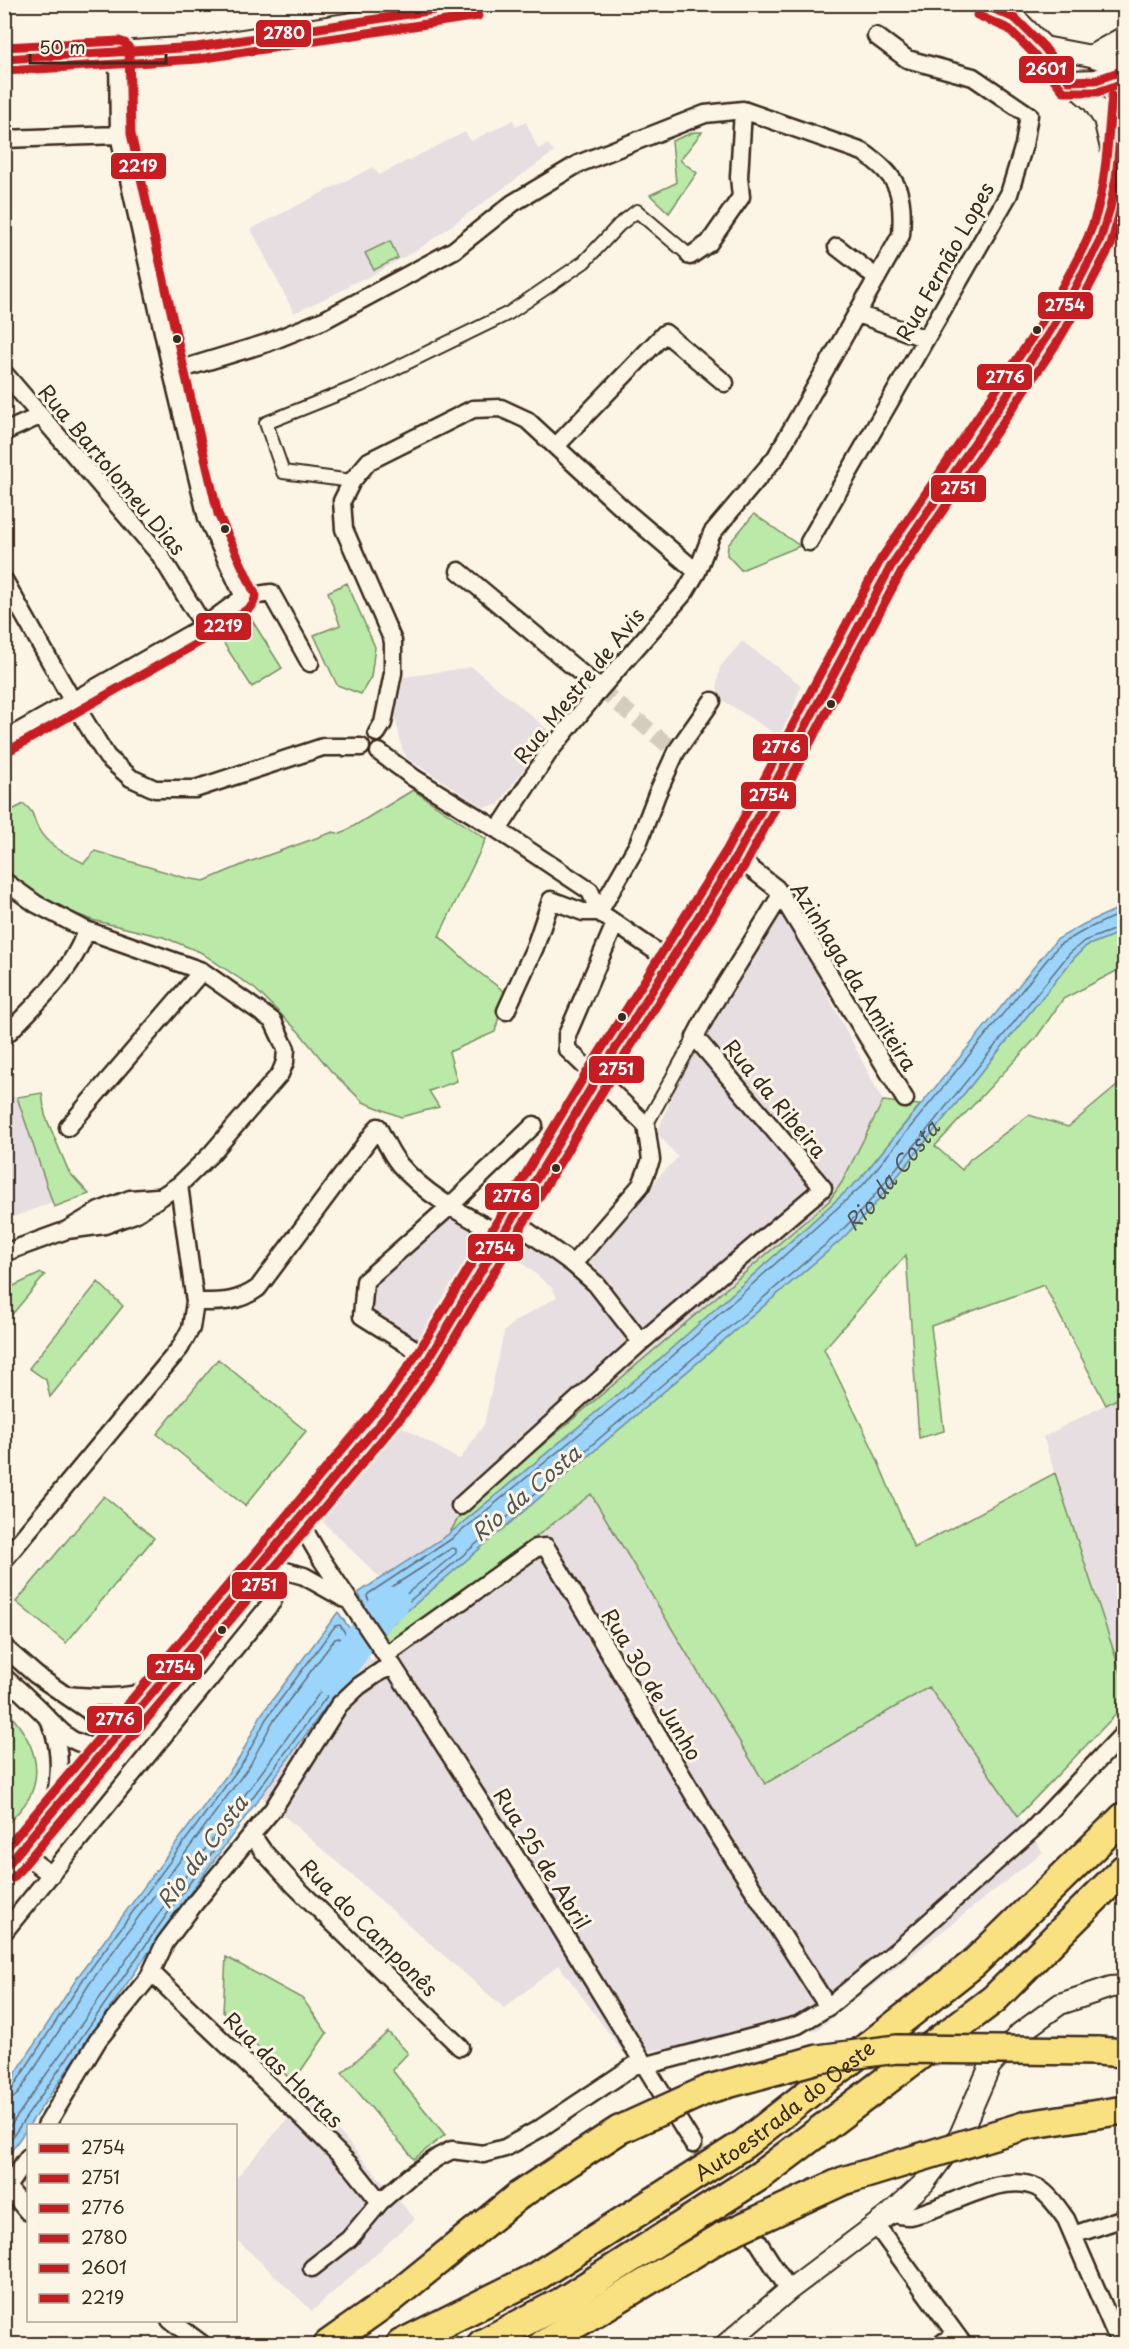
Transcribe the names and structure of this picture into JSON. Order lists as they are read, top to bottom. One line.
{"streets":{"highway":["Autoestrada do Oeste"],"street":["Rua Fernão Lopes","Rua Bartolomeu Dias","Rua Mestre de Avis","Azinhaga da Amiteira","Rua da Ribeira","Rua 30 de Junho","Rua 25 de Abril","Rua do Camponês","Rua das Hortas"]},"crossings":[["Azinhaga da Amiteira","Rua da Ribeira"],["Rua 30 de Junho","Rua 25 de Abril"]],"water":["Rio da Costa"],"lines":["transit line 2780","transit line 2601","transit line 2219","transit line 2776","transit line 2754","transit line 2751"],"legend":["2754","2751","2776","2780","2601","2219"],"scale_bar":"50 m"}
